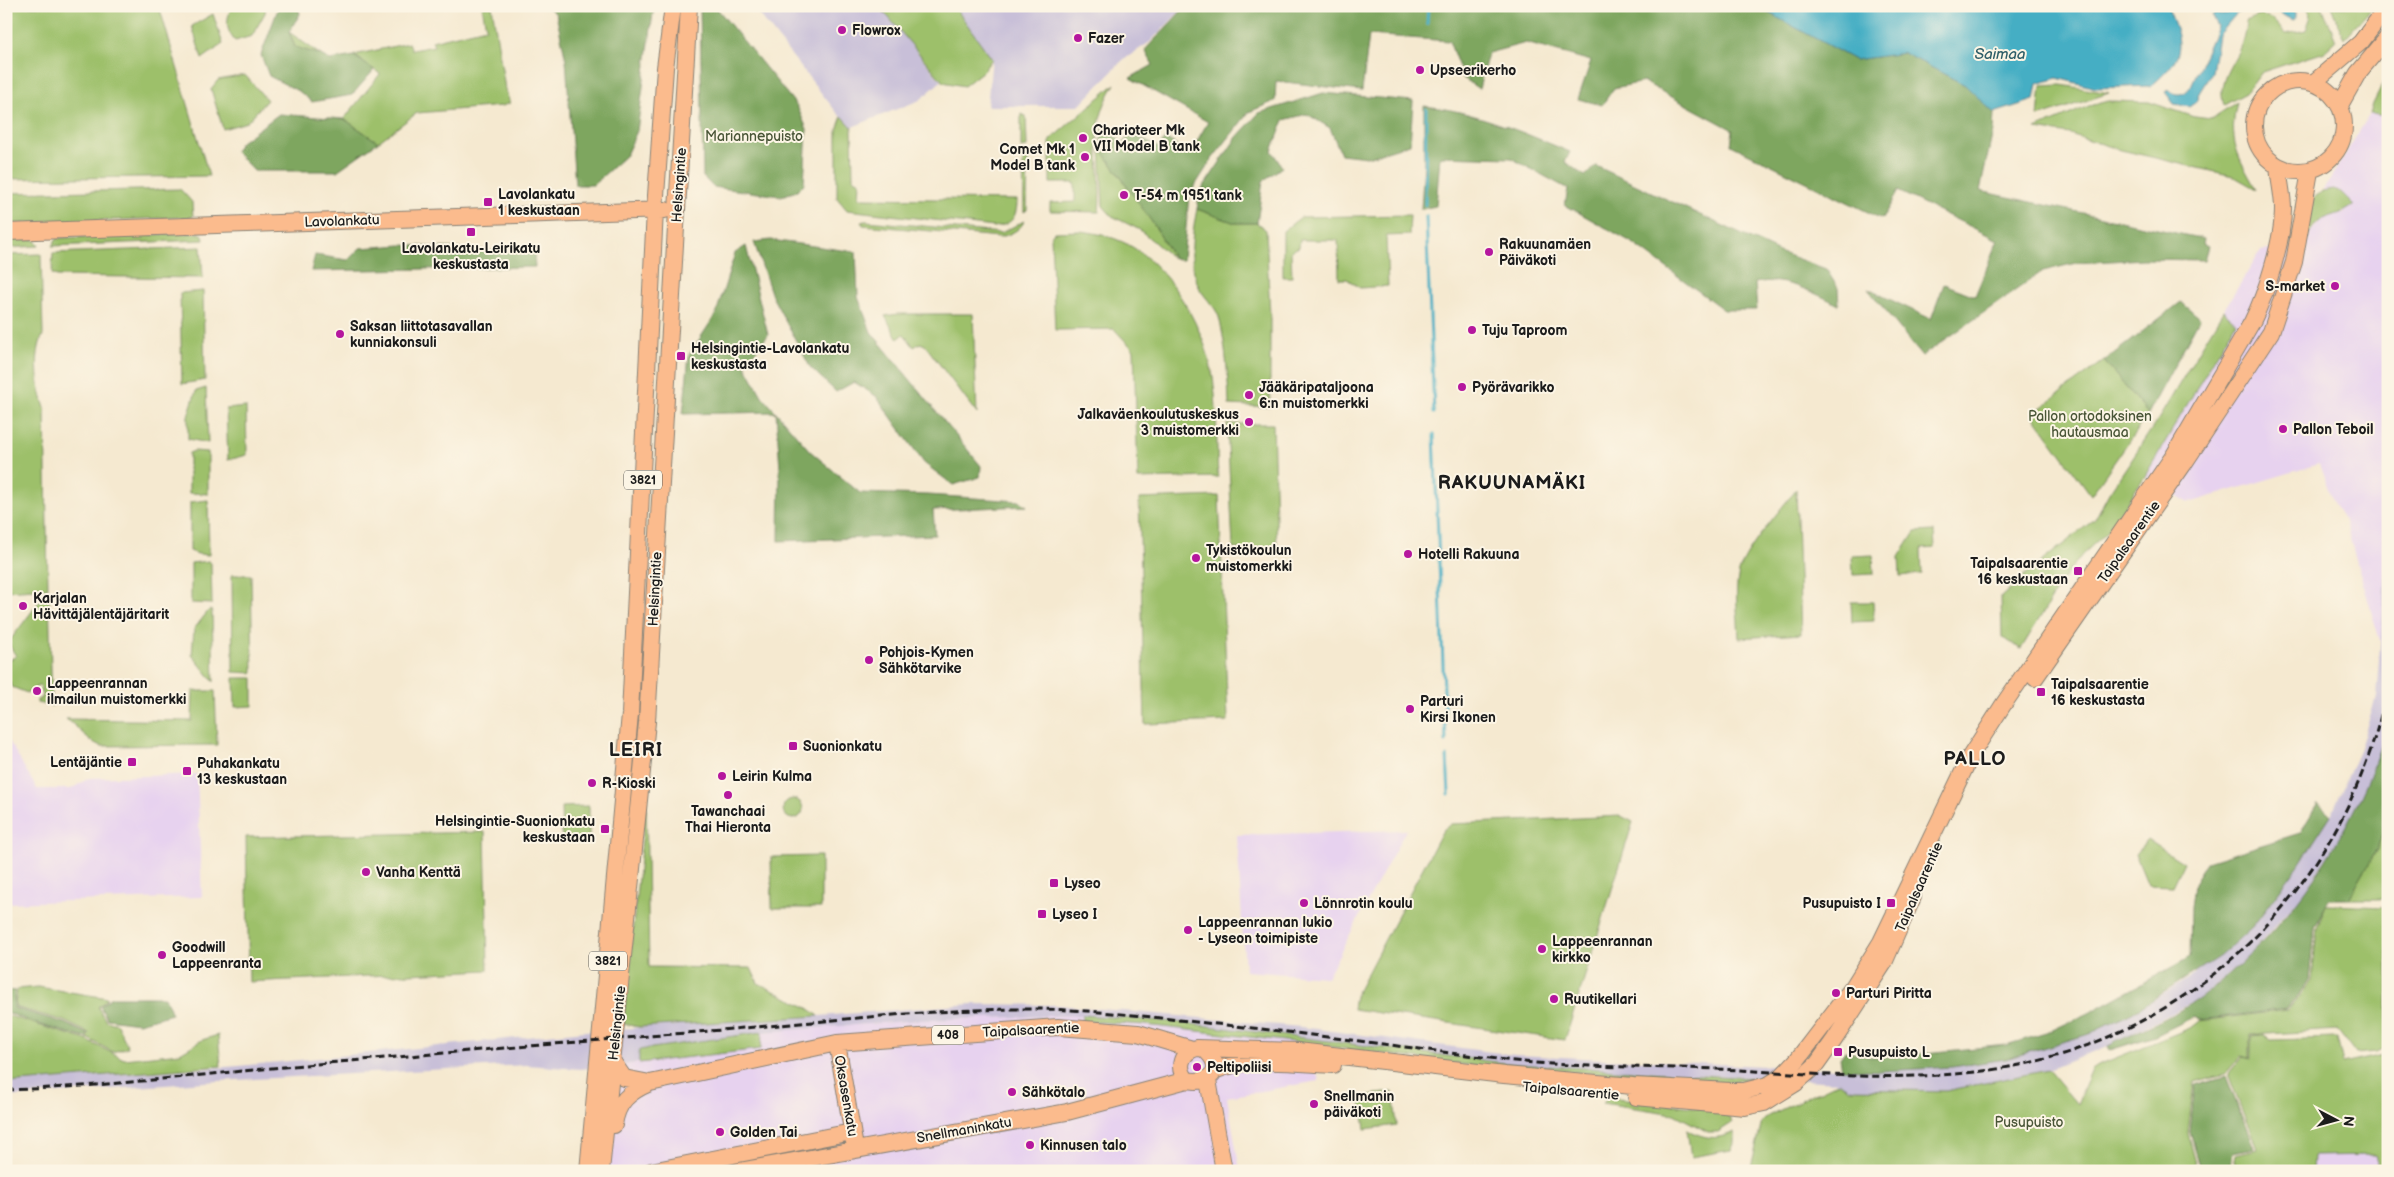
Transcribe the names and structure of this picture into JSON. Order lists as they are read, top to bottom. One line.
{"streets":{"main road":["Helsingintie","Lavolankatu","3821","Taipalsaarentie","408","Oksasenkatu","Snellmaninkatu"]},"crossings":[["Helsingintie","Lavolankatu"],["Helsingintie","408"],["Taipalsaarentie","408"],["Taipalsaarentie","Oksasenkatu"],["Taipalsaarentie","Snellmaninkatu"],["408","Oksasenkatu"],["Oksasenkatu","Snellmaninkatu"]],"districts":["RAKUUNAMÄKI","LEIRI","PALLO"],"water":["Saimaa"],"parks":["Mariannepuisto","Pallon ortodoksinen hautausmaa","Pusupuisto"],"places":{"other":["Flowrox","Fazer","Upseerikerho","Charioteer Mk VII Model B tank","Comet Mk 1 Model B tank","T-54 m 1951 tank","Rakuunamäen Päiväkoti","S-market","Tuju Taproom","Saksan liittotasavallan kunniakonsuli","Pyörävarikko","Jääkäripataljoona 6:n muistomerkki","Jalkaväenkoulutuskeskus 3 muistomerkki","Pallon Teboil","Hotelli Rakuuna","Tykistökoulun muistomerkki","Karjalan Hävittäjälentäjäritarit","Pohjois-Kymen Sähkötarvike","Lappeenrannan ilmailun muistomerkki","Parturi Kirsi Ikonen","Leirin Kulma","R-Kioski","Tawanchaai Thai Hieronta","Vanha Kenttä","Lönnrotin koulu","Lappeenrannan lukio - Lyseon toimipiste","Lappeenrannan kirkko","Goodwill Lappeenranta","Parturi Piritta","Ruutikellari","Peltipoliisi","Sähkötalo","Snellmanin päiväkoti","Golden Tai","Kinnusen talo"],"transit":["Lavolankatu 1 keskustaan","Lavolankatu-Leirikatu keskustasta","Helsingintie-Lavolankatu keskustasta","Taipalsaarentie 16 keskustaan","Taipalsaarentie 16 keskustasta","Suonionkatu","Lentäjäntie","Puhakankatu 13 keskustaan","Helsingintie-Suonionkatu keskustaan","Lyseo","Pusupuisto I","Lyseo I","Pusupuisto L"]},"north":"right"}
